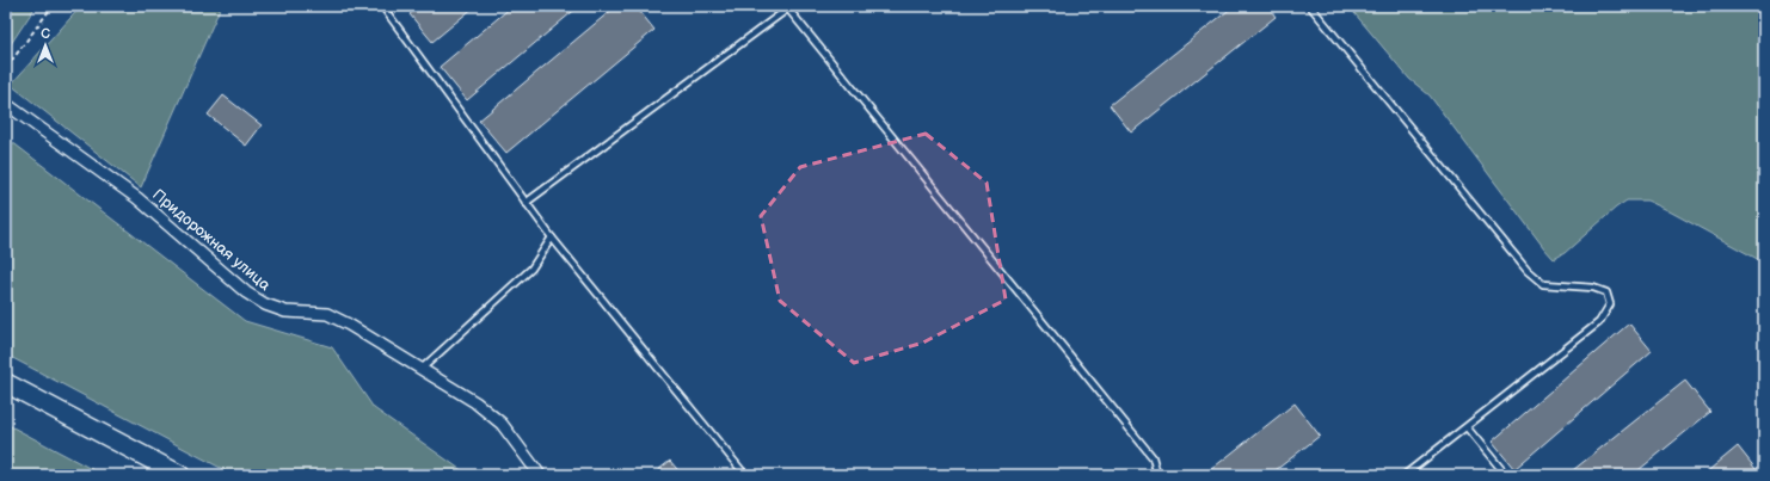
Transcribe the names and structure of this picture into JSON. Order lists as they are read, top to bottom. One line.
{"streets":{"street":["Придорожная улица"]},"north":"top"}
